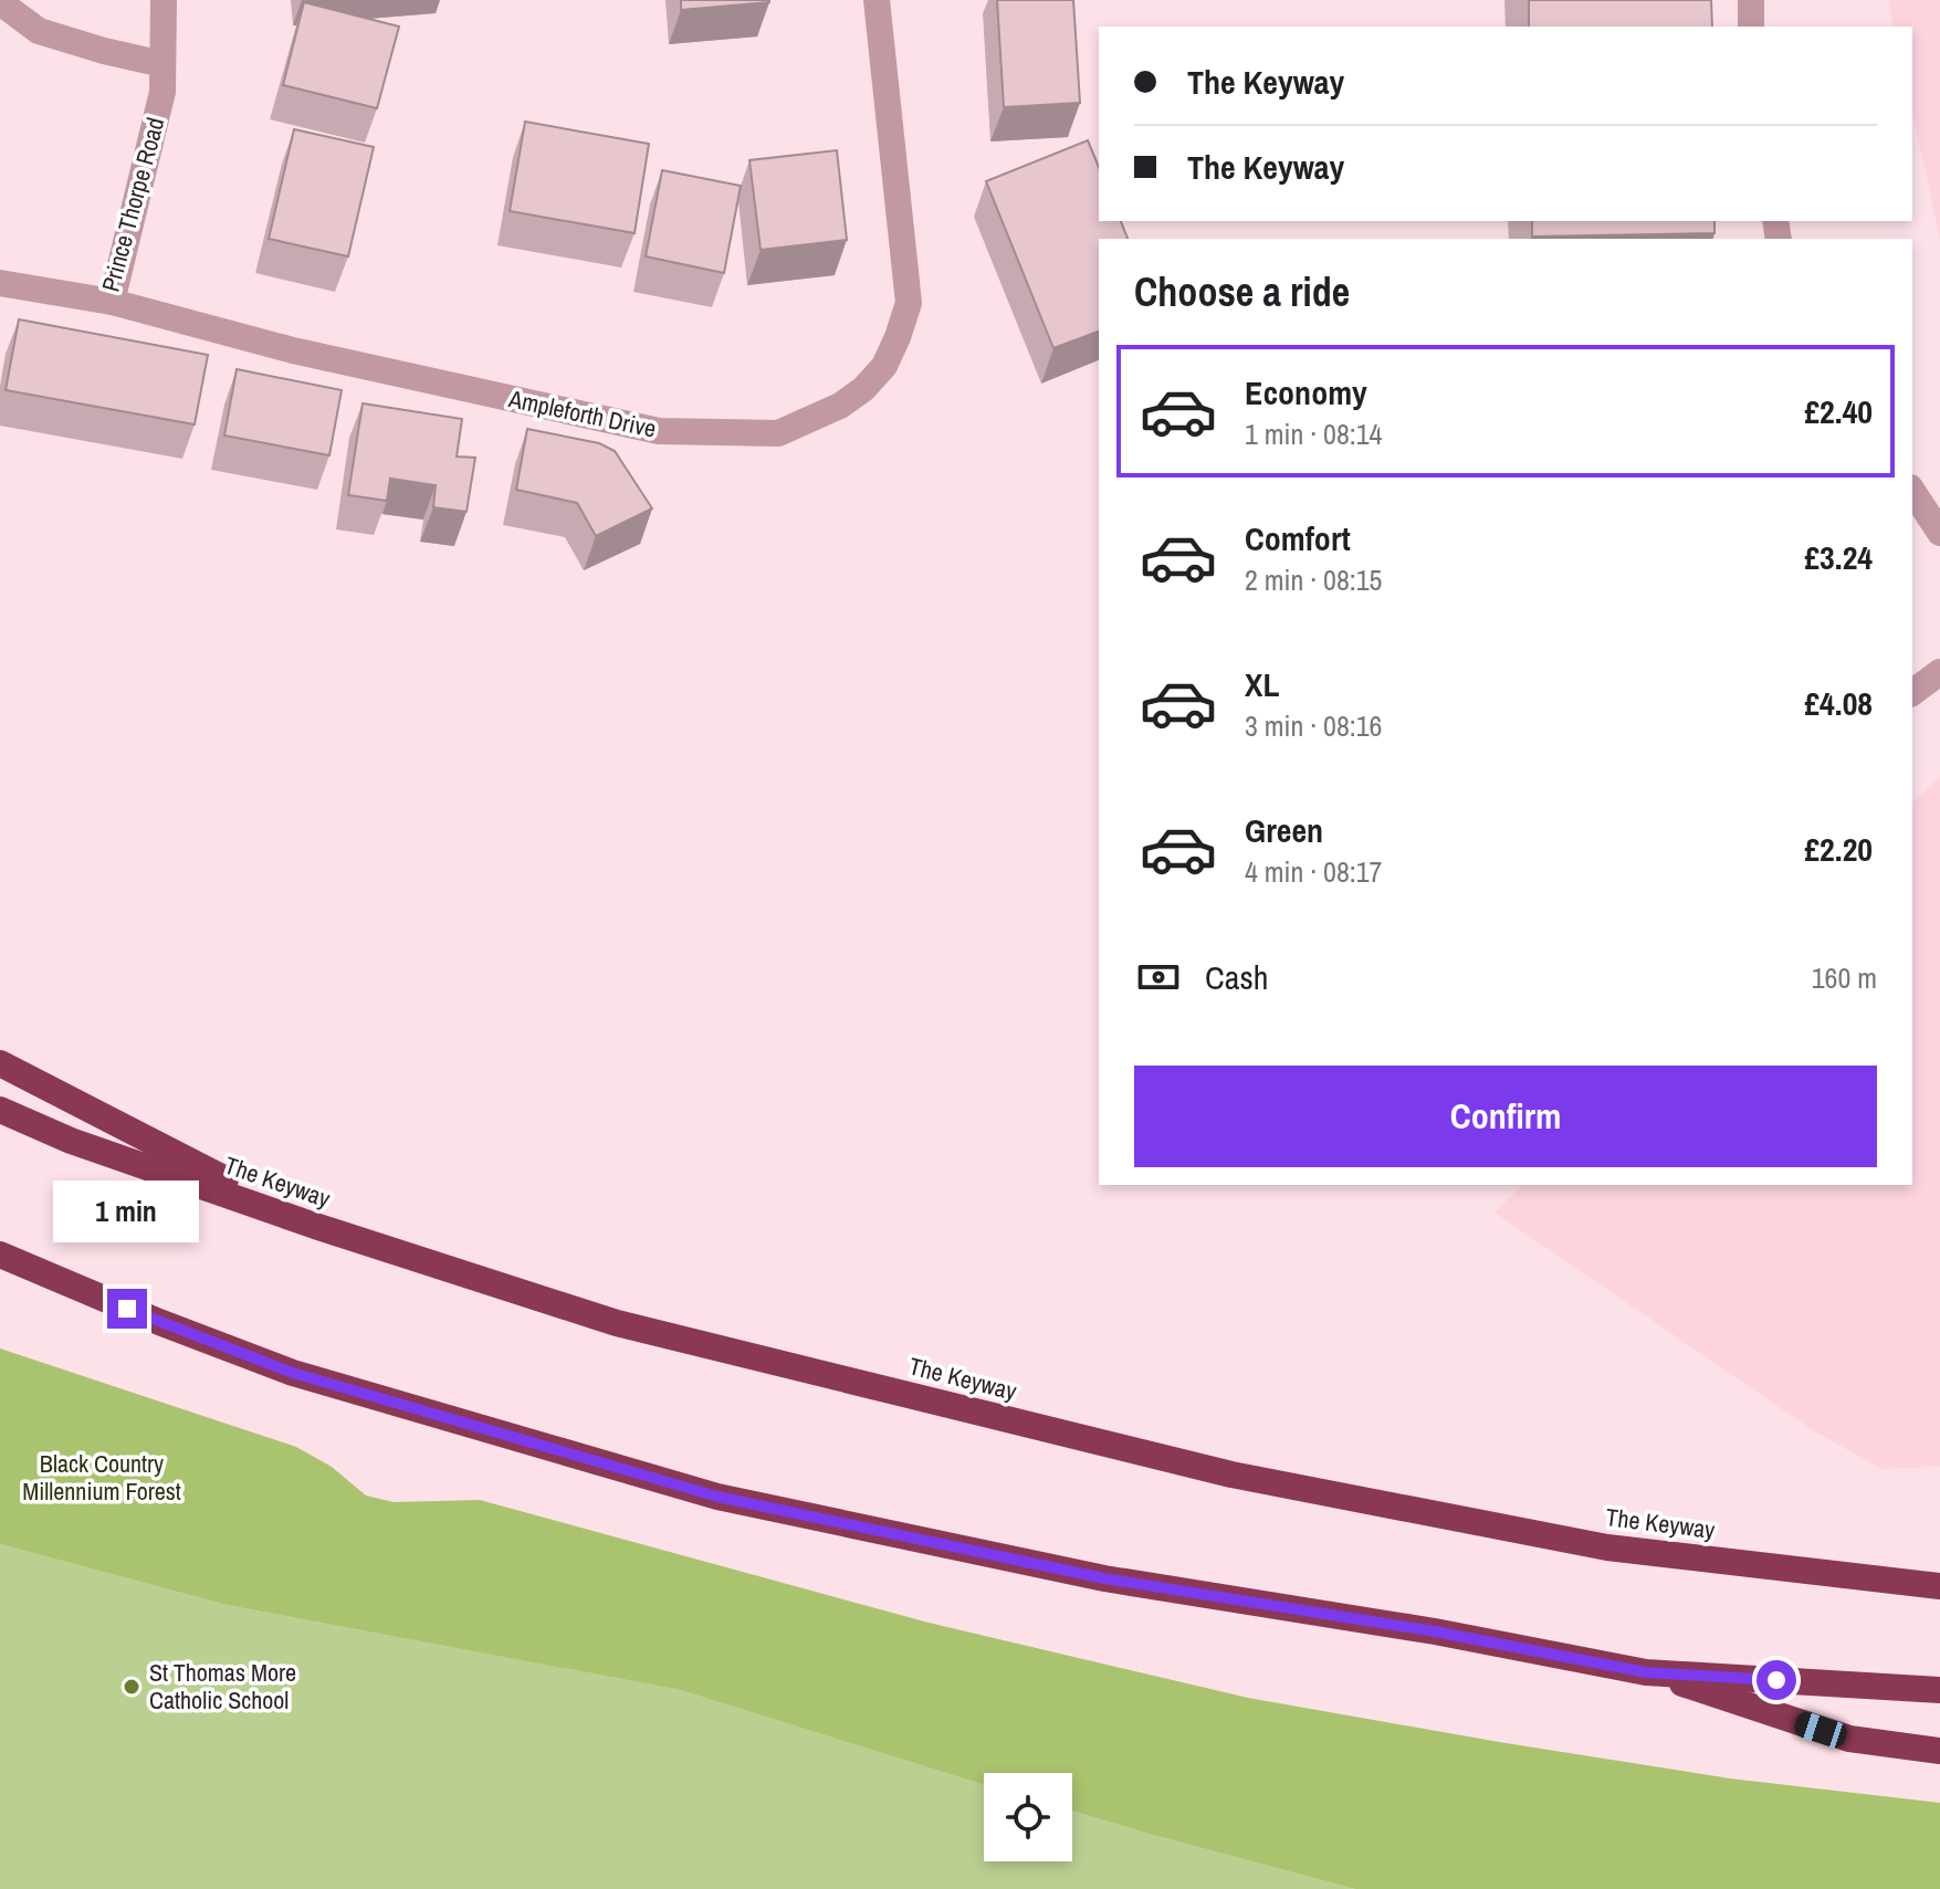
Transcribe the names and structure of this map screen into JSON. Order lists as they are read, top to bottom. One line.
{"streets":{"highway":["The Keyway"],"street":["Prince Thorpe Road","Ampleforth Drive"]},"crossings":[["Prince Thorpe Road","Ampleforth Drive"]],"parks":["Black Country Millennium Forest"],"places":["St Thomas More Catholic School"],"page":{"banner":["The Keyway","The Keyway"],"heading":"Choose a ride","list":[{"name":"Economy","note":"1 min · 08:14","value":"£2.40"},{"name":"Comfort","note":"2 min · 08:15","value":"£3.24"},{"name":"XL","note":"3 min · 08:16","value":"£4.08"},{"name":"Green","note":"4 min · 08:17","value":"£2.20"}],"pay":["Cash","160 m"],"buttons":"Confirm","bubble":"1 min"}}
